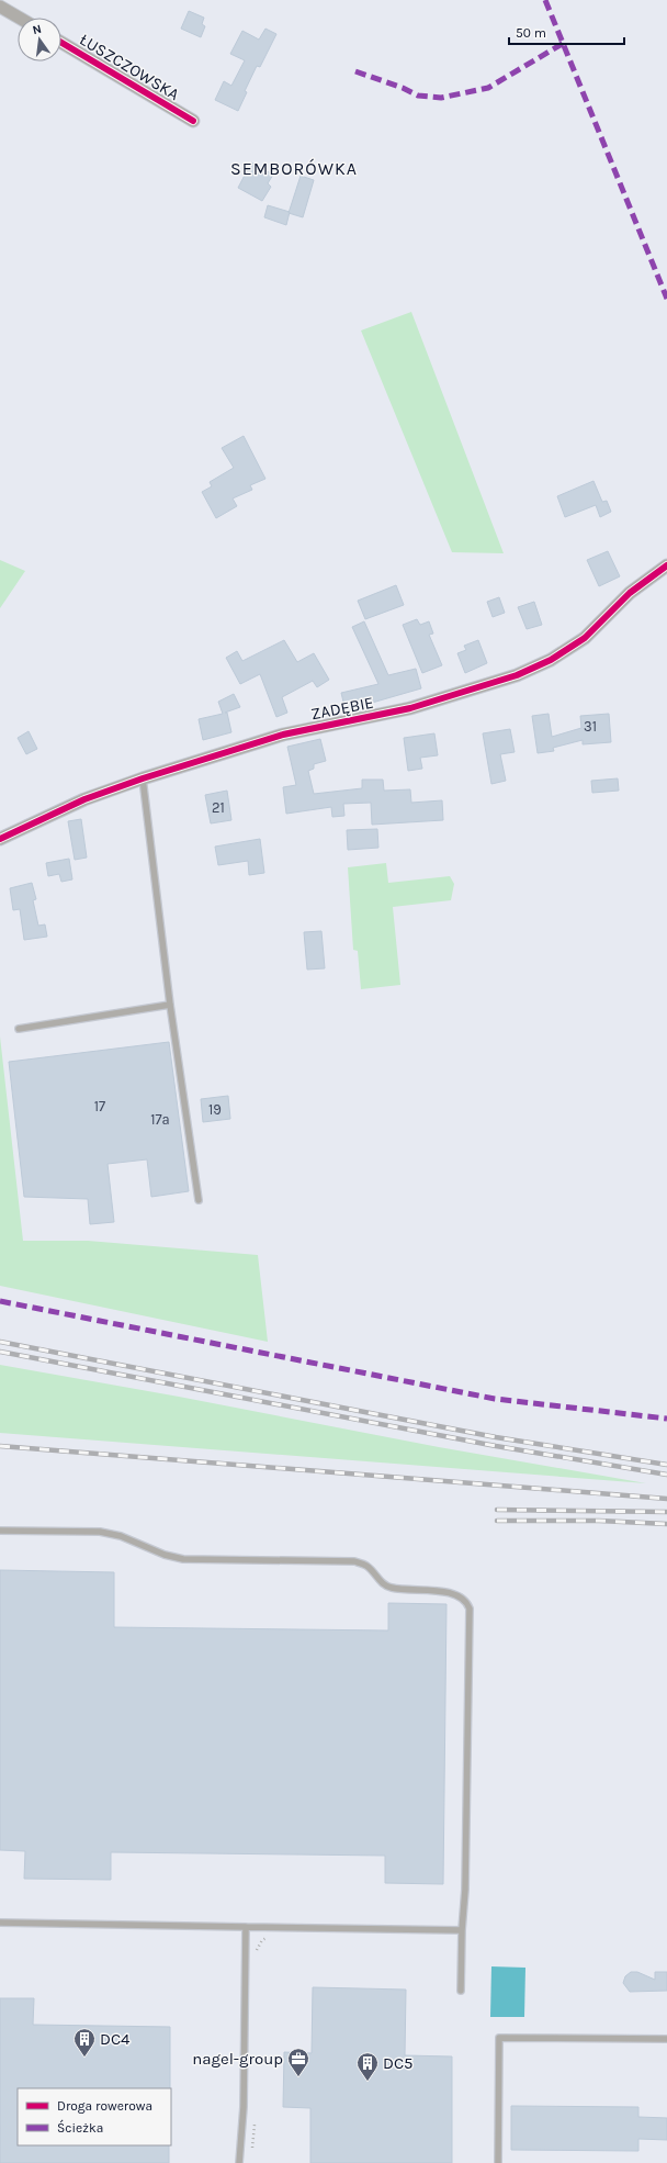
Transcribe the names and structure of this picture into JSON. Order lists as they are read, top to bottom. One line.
{"streets":{"street":["ŁUSZCZOWSKA","ZADĘBIE"]},"districts":["SEMBORÓWKA"],"places":{"building":["DC4","DC5"],"office":["nagel-group"]},"house_numbers":["31","21","17","19","17a"],"legend":["Droga rowerowa","Ścieżka"],"scale_bar":"50 m","north":"top"}
